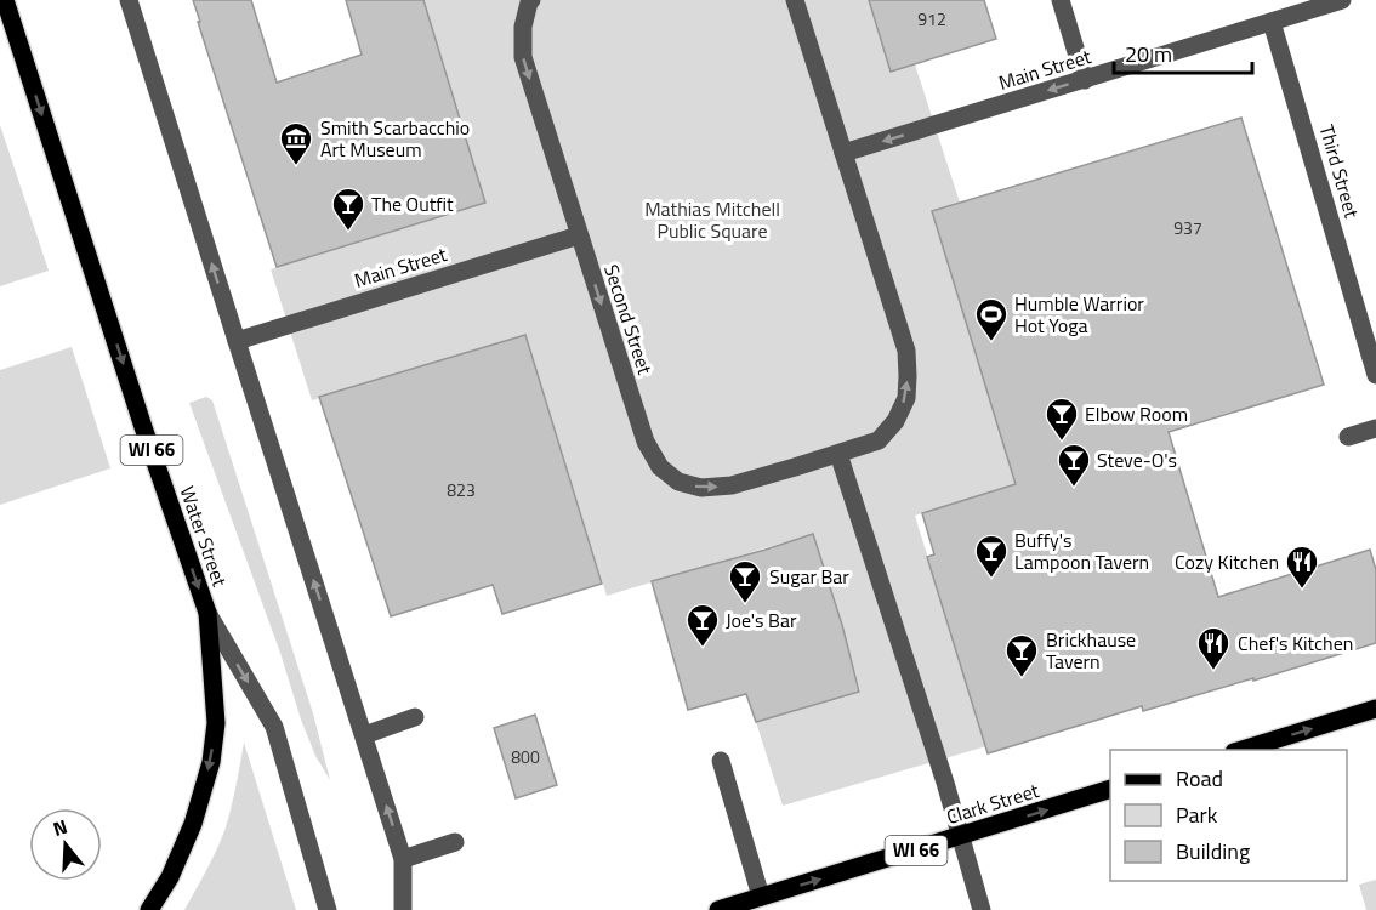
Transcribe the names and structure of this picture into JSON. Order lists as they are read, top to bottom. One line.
{"streets":{"main road":["WI 66","Water Street","Clark Street"],"street":["Main Street","Third Street","Second Street"]},"crossings":[["Main Street","Third Street"],["Main Street","Second Street"],["WI 66","Water Street"]],"one_way":["Water Street","Clark Street"],"parks":["Mathias Mitchell Public Square"],"places":{"museum":["Smith Scarbacchio Art Museum"],"bar":["The Outfit","Elbow Room","Steve-O's","Buffy's Lampoon Tavern","Sugar Bar","Joe's Bar","Brickhause Tavern"],"sports":["Humble Warrior Hot Yoga"],"restaurant":["Cozy Kitchen","Chef's Kitchen"]},"house_numbers":["912","937","823","800"],"legend":["Road","Park","Building"],"scale_bar":"20 m","north":"top"}
